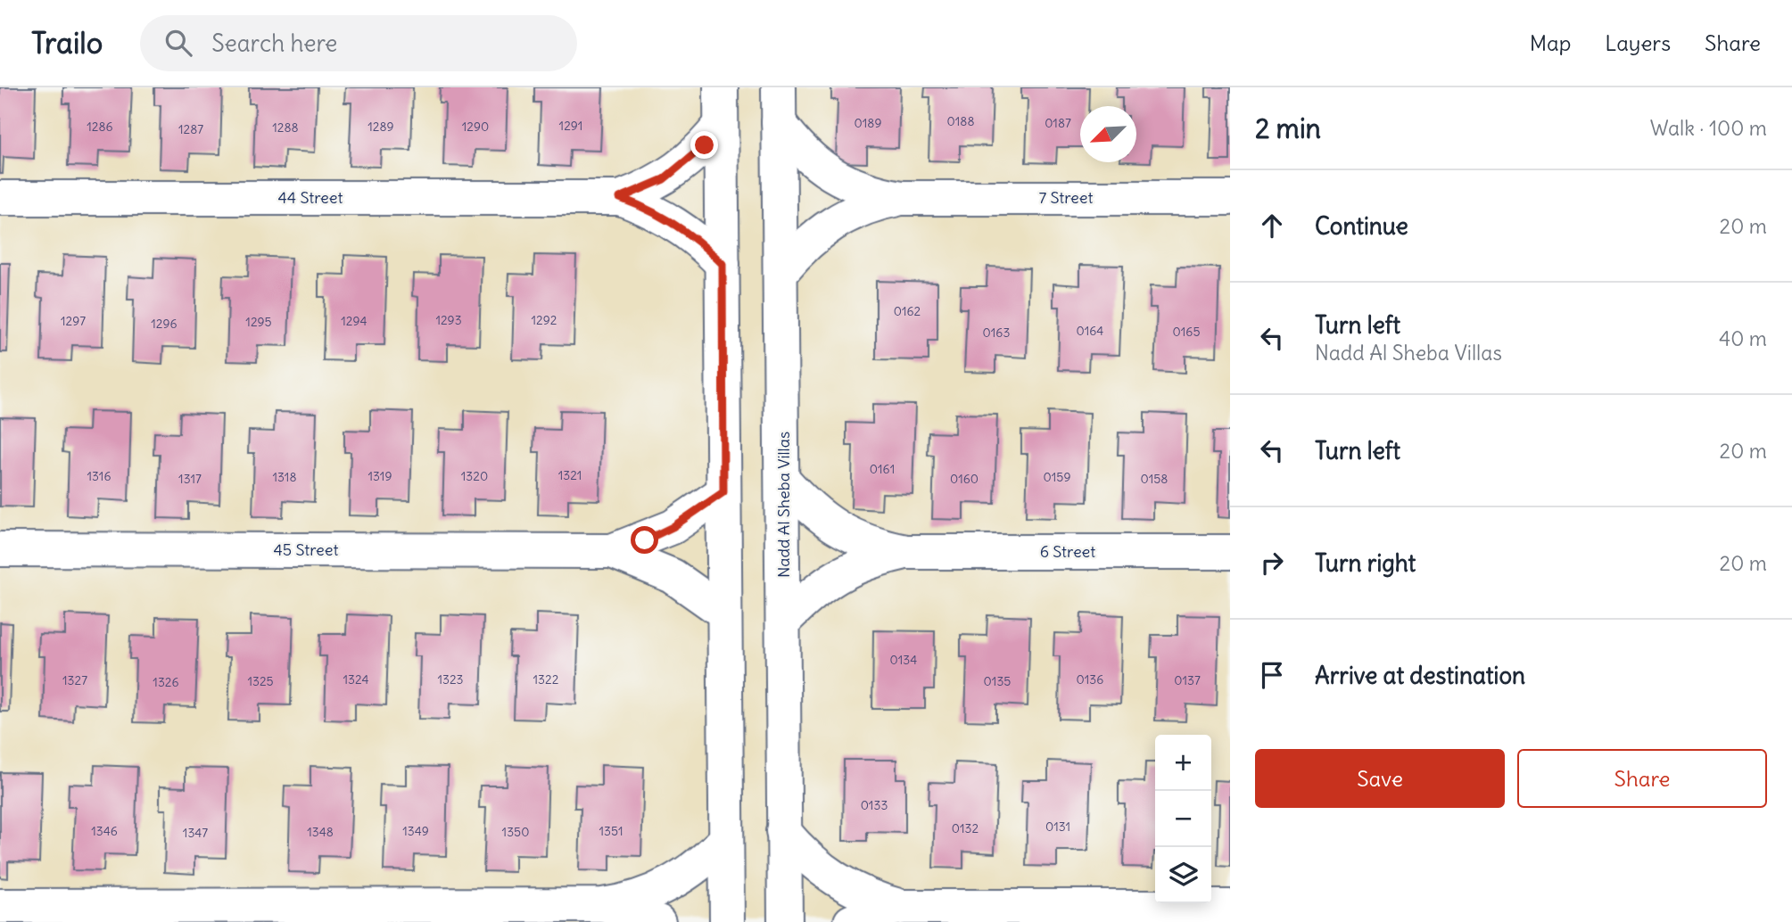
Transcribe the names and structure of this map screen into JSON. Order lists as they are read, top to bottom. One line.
{"streets":{"street":["44 Street","7 Street","Nadd Al Sheba Villas","45 Street","6 Street"]},"house_numbers":["0188","0189","0187","1291","1286","1289","1290","1288","1287","0162","1293","1292","1297","1294","1295","1296","0164","0165","0163","0161","1321","1316","1319","1320","1318","0159","1317","0160","0158","0134","1324","1323","1322","0136","1327","0137","1325","0135","1326","0133","0131","0132","1346","1349","1351","1348","1350","1347"],"north":"bottom left","page":{"header":"Trailo","search":"Search here","nav":["Map","Layers","Share"],"heading":["2 min","Walk · 100 m"],"list":[["Continue","20 m"],["Turn left","Nadd Al Sheba Villas","40 m"],["Turn left","20 m"],["Turn right","20 m"],"Arrive at destination"],"buttons":["Save","Share"],"map_buttons":["+","−"]}}
